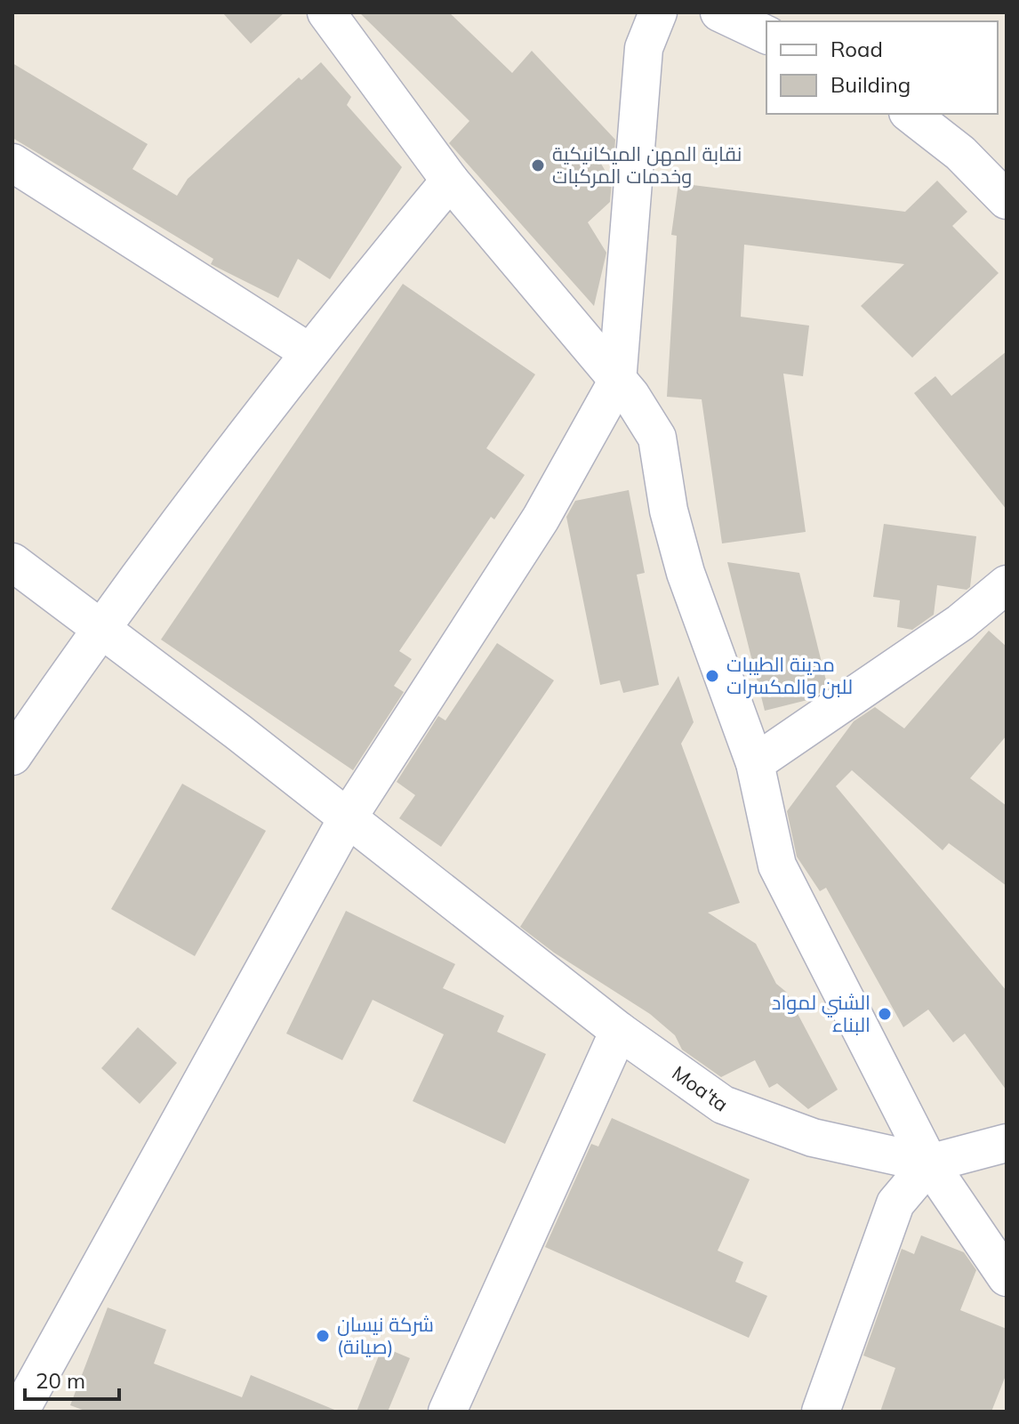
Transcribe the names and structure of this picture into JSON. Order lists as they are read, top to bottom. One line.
{"streets":{"street":["Moa'ta"]},"places":["نقابة المهن الميكانيكية وخدمات المركبات","مدينة الطيبات للبن والمكسرات","الشني لمواد البناء","شركة نيسان (صيانة)"],"legend":["Road","Building"],"scale_bar":"20 m"}
